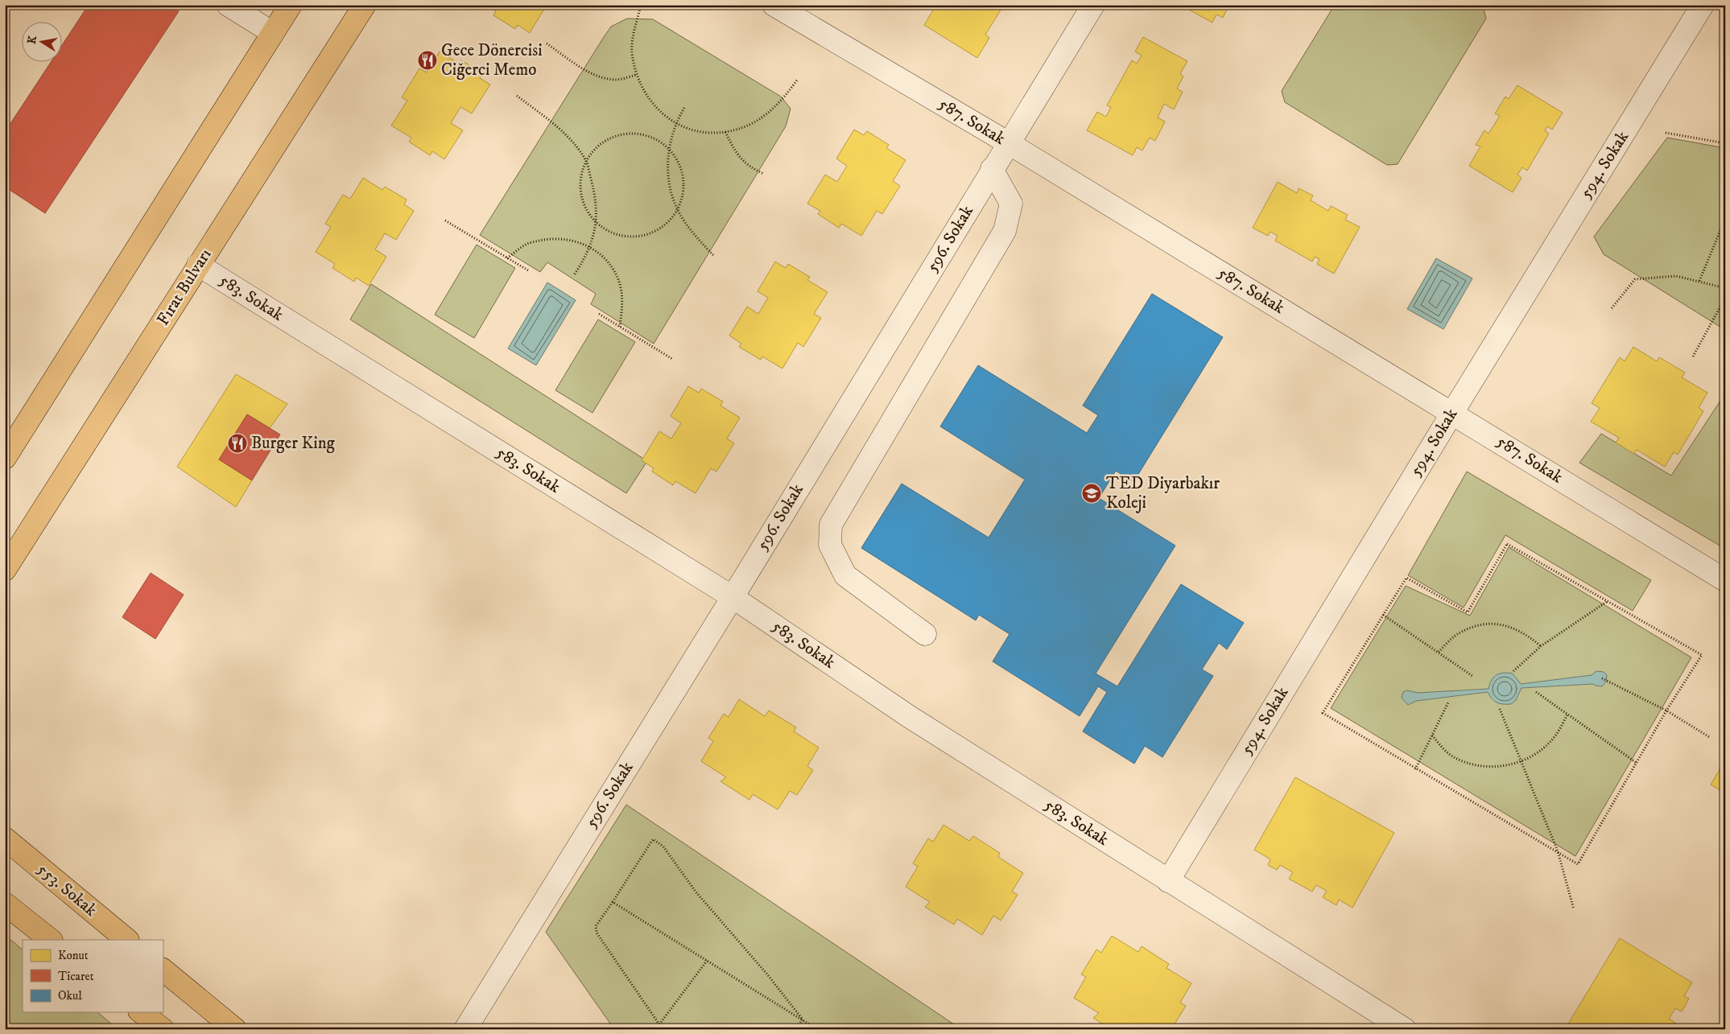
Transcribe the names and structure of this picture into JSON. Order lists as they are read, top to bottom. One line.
{"streets":{"main road":["Fırat Bulvarı","553. Sokak"],"street":["587. Sokak","594. Sokak","596. Sokak","583. Sokak"]},"crossings":[["587. Sokak","594. Sokak"],["587. Sokak","596. Sokak"],["594. Sokak","583. Sokak"],["596. Sokak","583. Sokak"],["Fırat Bulvarı","583. Sokak"]],"places":{"restaurant":["Gece Dönercisi Ciğerci Memo","Burger King"],"school or university":["TED Diyarbakır Koleji"]},"legend":["Konut","Ticaret","Okul"],"north":"left"}
